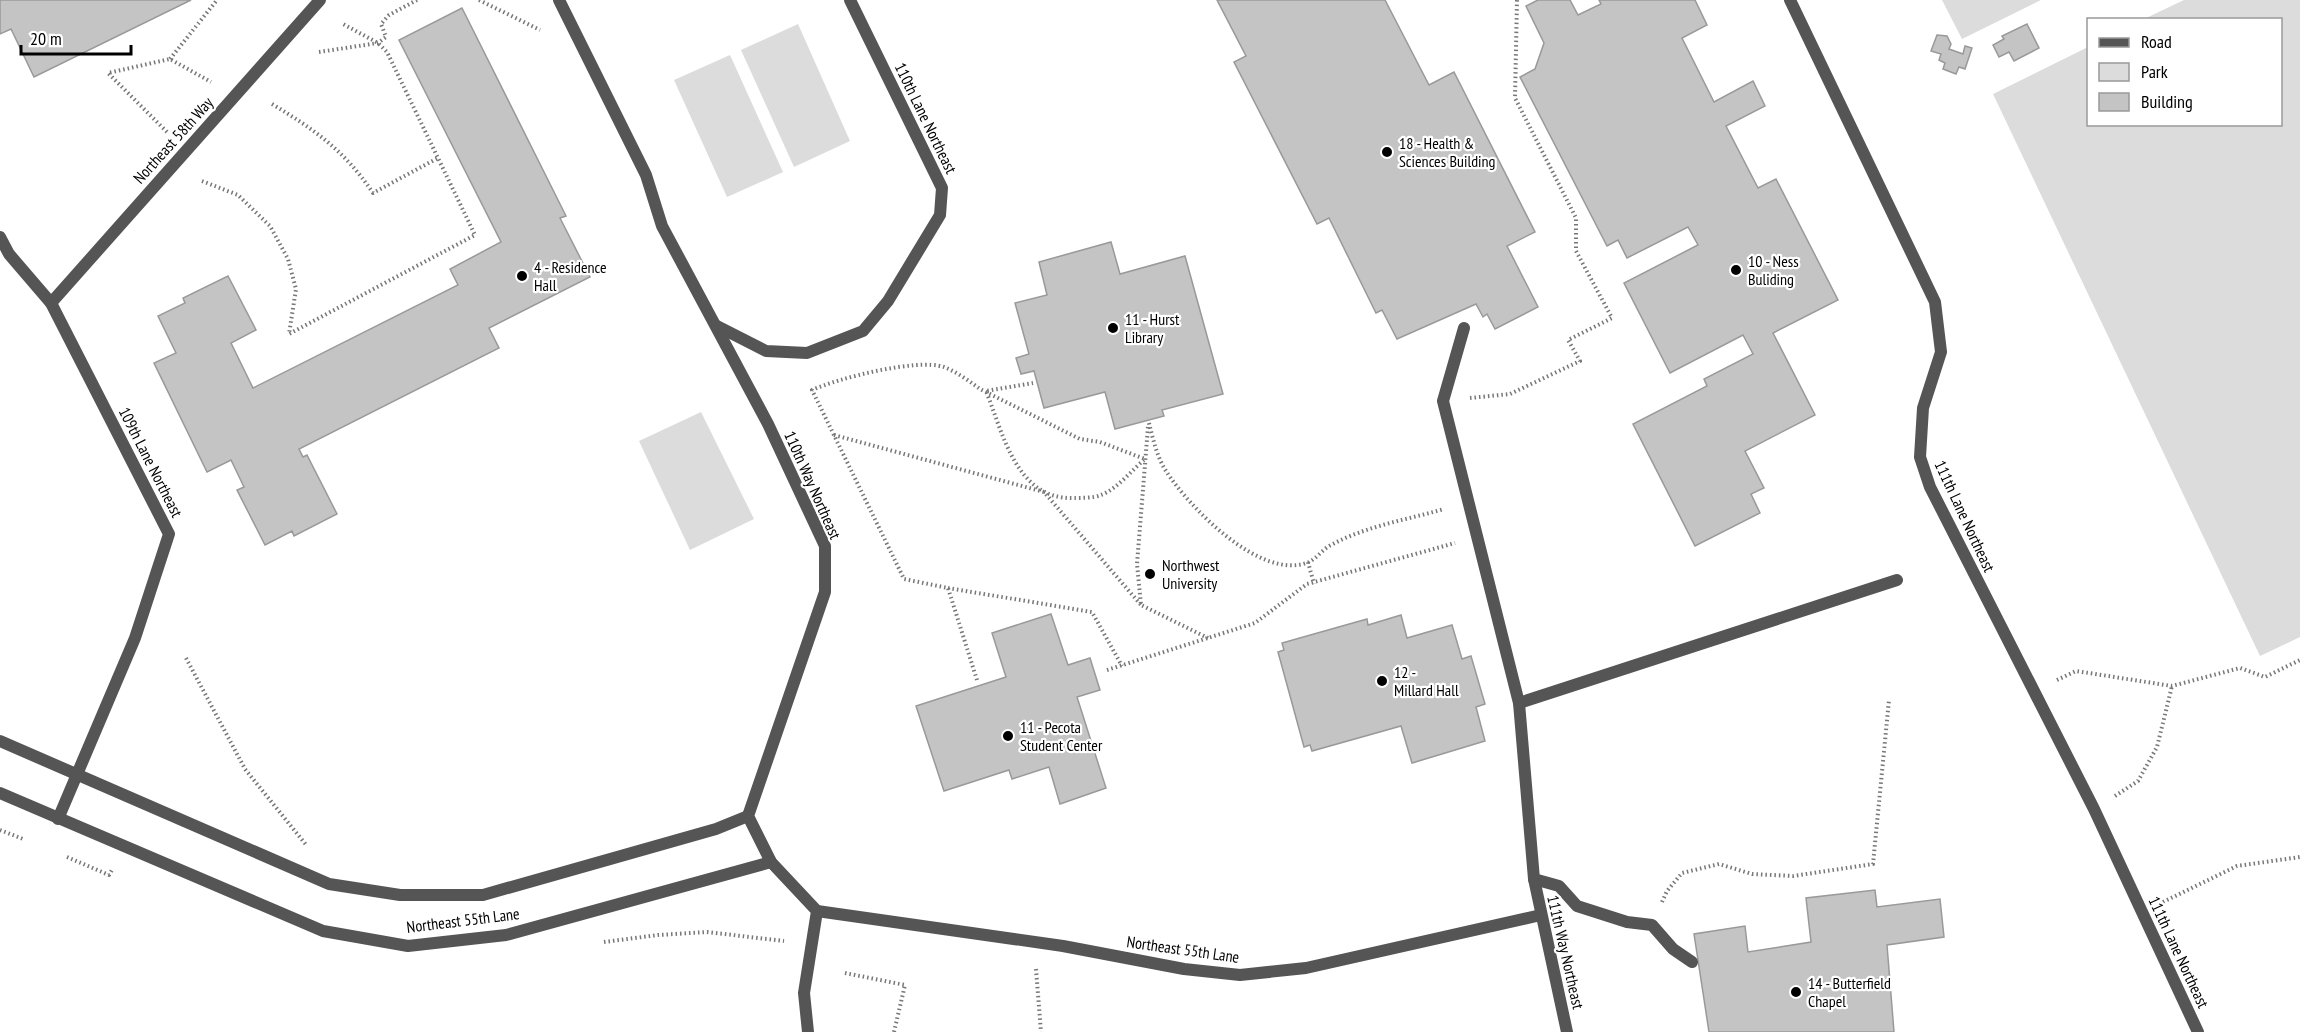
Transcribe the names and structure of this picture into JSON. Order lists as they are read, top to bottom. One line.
{"streets":{"street":["110th Lane Northeast","Northeast 58th Way","109th Lane Northeast","110th Way Northeast","111th Lane Northeast","Northeast 55th Lane","111th Way Northeast"]},"crossings":[["110th Lane Northeast","110th Way Northeast"],["Northeast 58th Way","109th Lane Northeast"],["109th Lane Northeast","Northeast 55th Lane"],["110th Way Northeast","Northeast 55th Lane"],["Northeast 55th Lane","111th Way Northeast"]],"places":["18 - Health & Sciences Building","10 - Ness Buliding","4 - Residence Hall","11 - Hurst Library","Northwest University","12 - Millard Hall","11 - Pecota Student Center","14 - Butterfield Chapel"],"legend":["Road","Park","Building"],"scale_bar":"20 m"}
